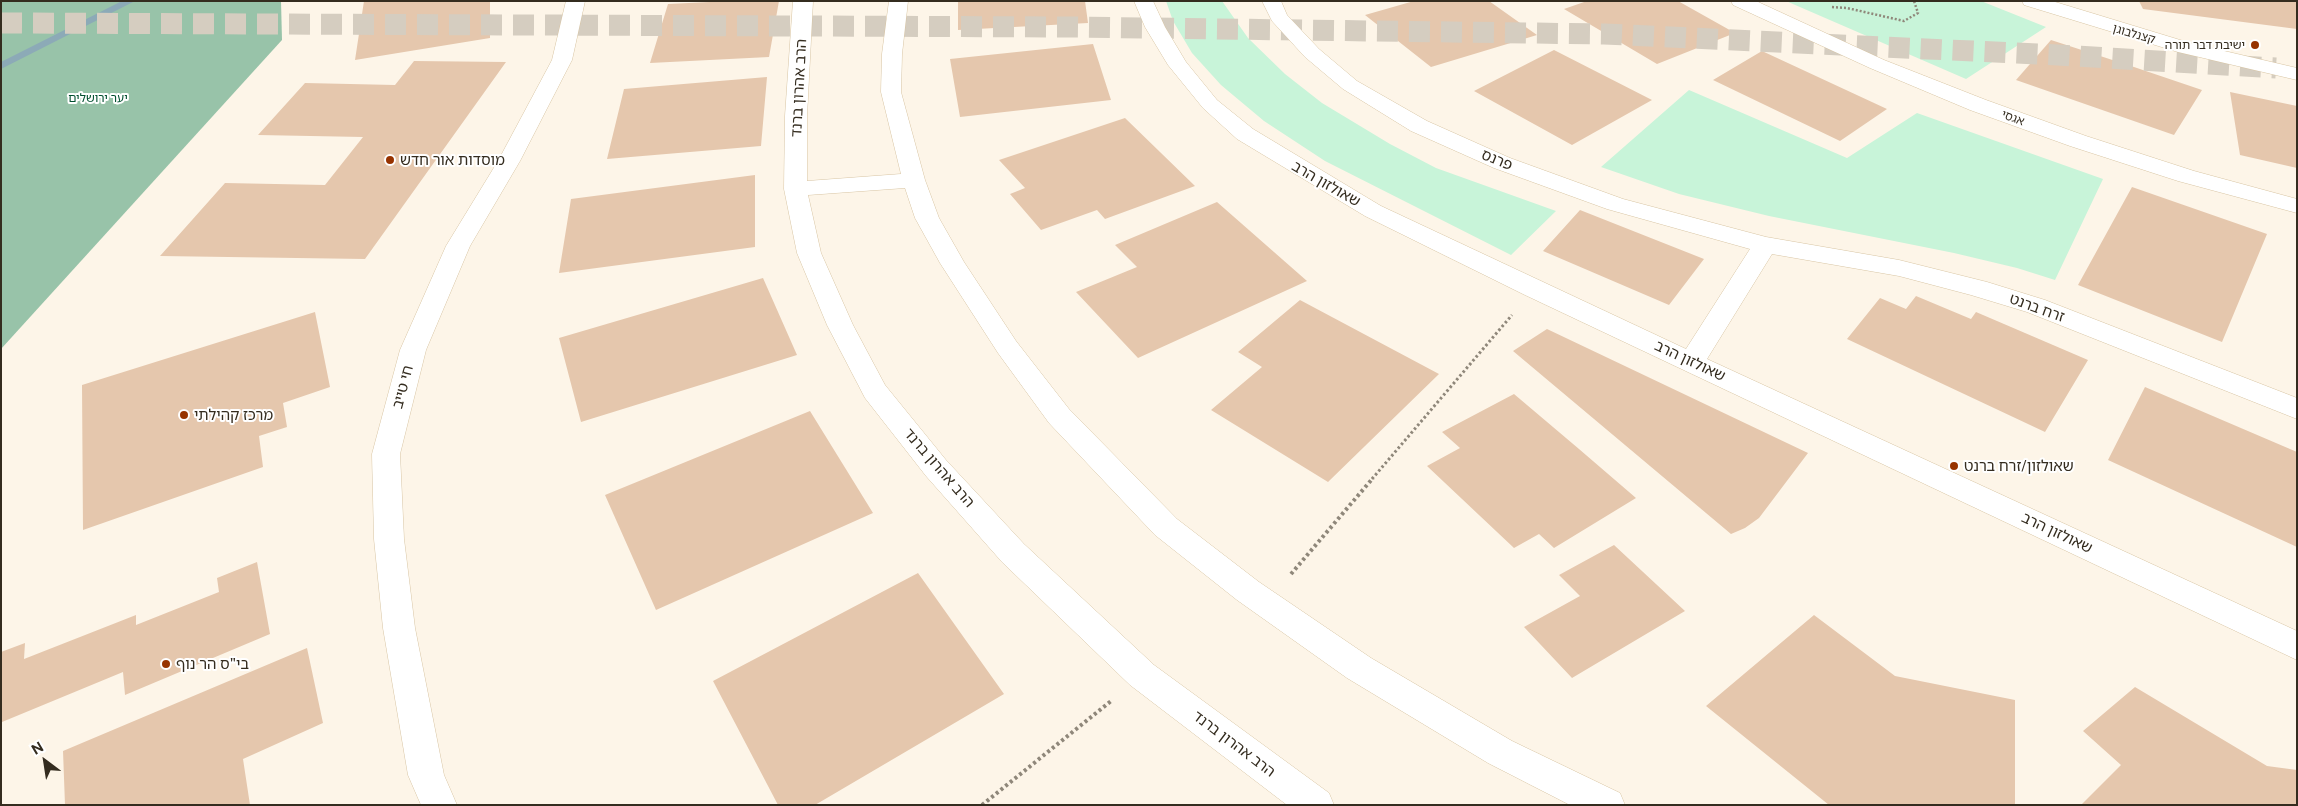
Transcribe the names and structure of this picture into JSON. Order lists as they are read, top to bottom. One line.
{"streets":{"street":["קצנלבוגן","הרב אהרון ברנד","אגסי","פרנס","שאולזון הרב","זרח ברנט","חי טייב"]},"crossings":[["פרנס","זרח ברנט"]],"parks":["יער ירושלים"],"places":["ישיבת דבר תורה","מוסדות אור חדש","מרכז קהילתי","שאולזון/זרח ברנט","בי\"ס הר נוף"],"north":"top left"}
